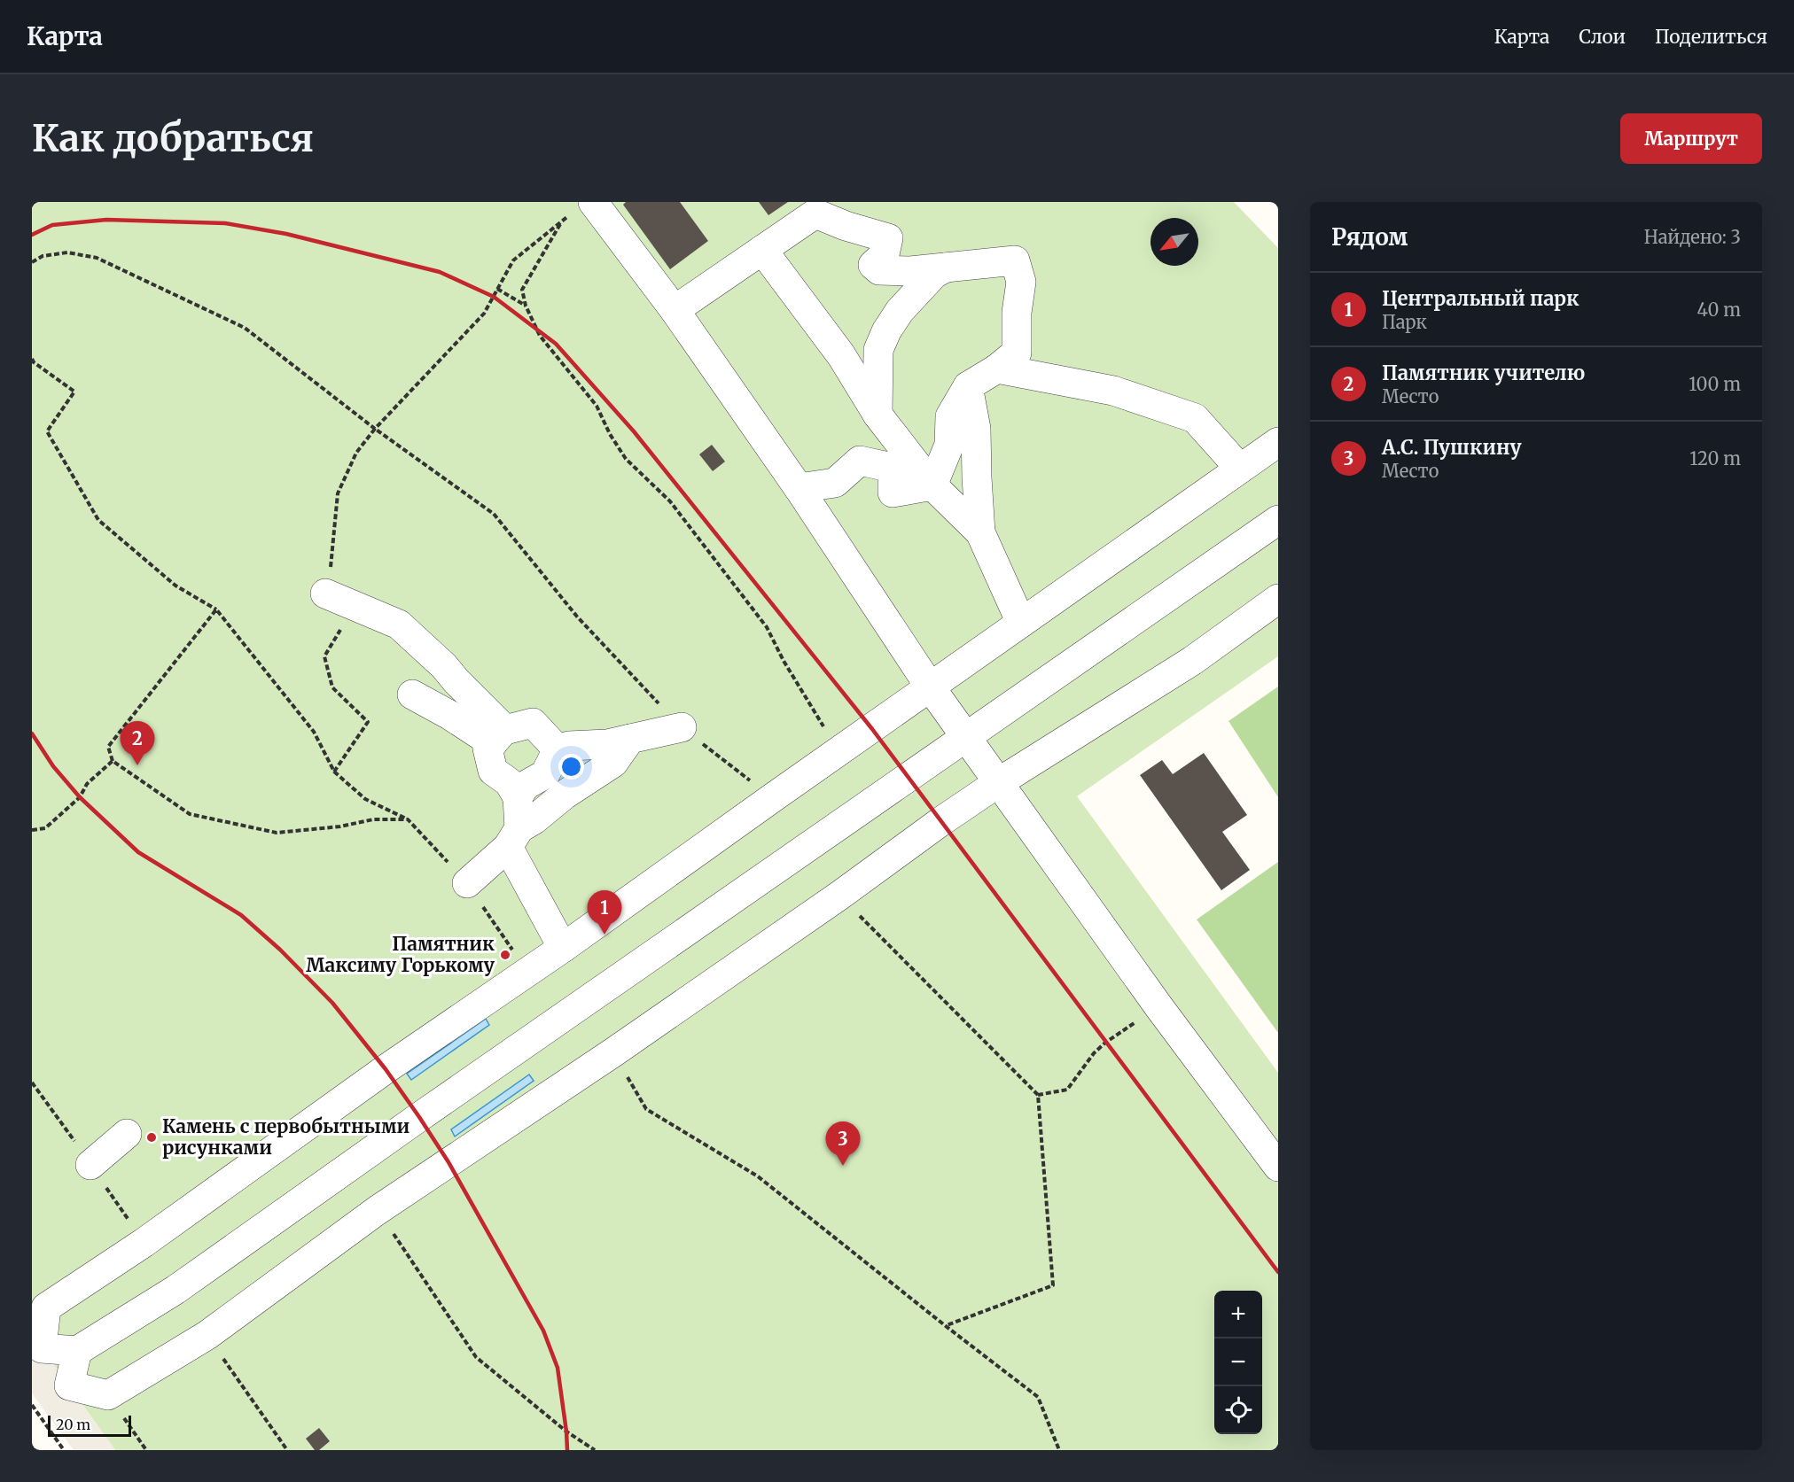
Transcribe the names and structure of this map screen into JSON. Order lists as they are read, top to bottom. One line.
{"places":["Памятник Максиму Горькому","Камень с первобытными рисунками"],"scale_bar":"20 m","north":"bottom left","page":{"header":"Карта","nav":["Карта","Слои","Поделиться"],"buttons":"Маршрут","title":"Как добраться","heading":["Рядом","Найдено: 3"],"list":[{"mark":"1","name":"Центральный парк","note":"Парк","value":"40 m"},{"mark":"2","name":"Памятник учителю","note":"Место","value":"100 m"},{"mark":"3","name":"А.С. Пушкину","note":"Место","value":"120 m"}],"pins":["2","1","3"],"map_buttons":["+","−"],"scale":"20 m"}}
